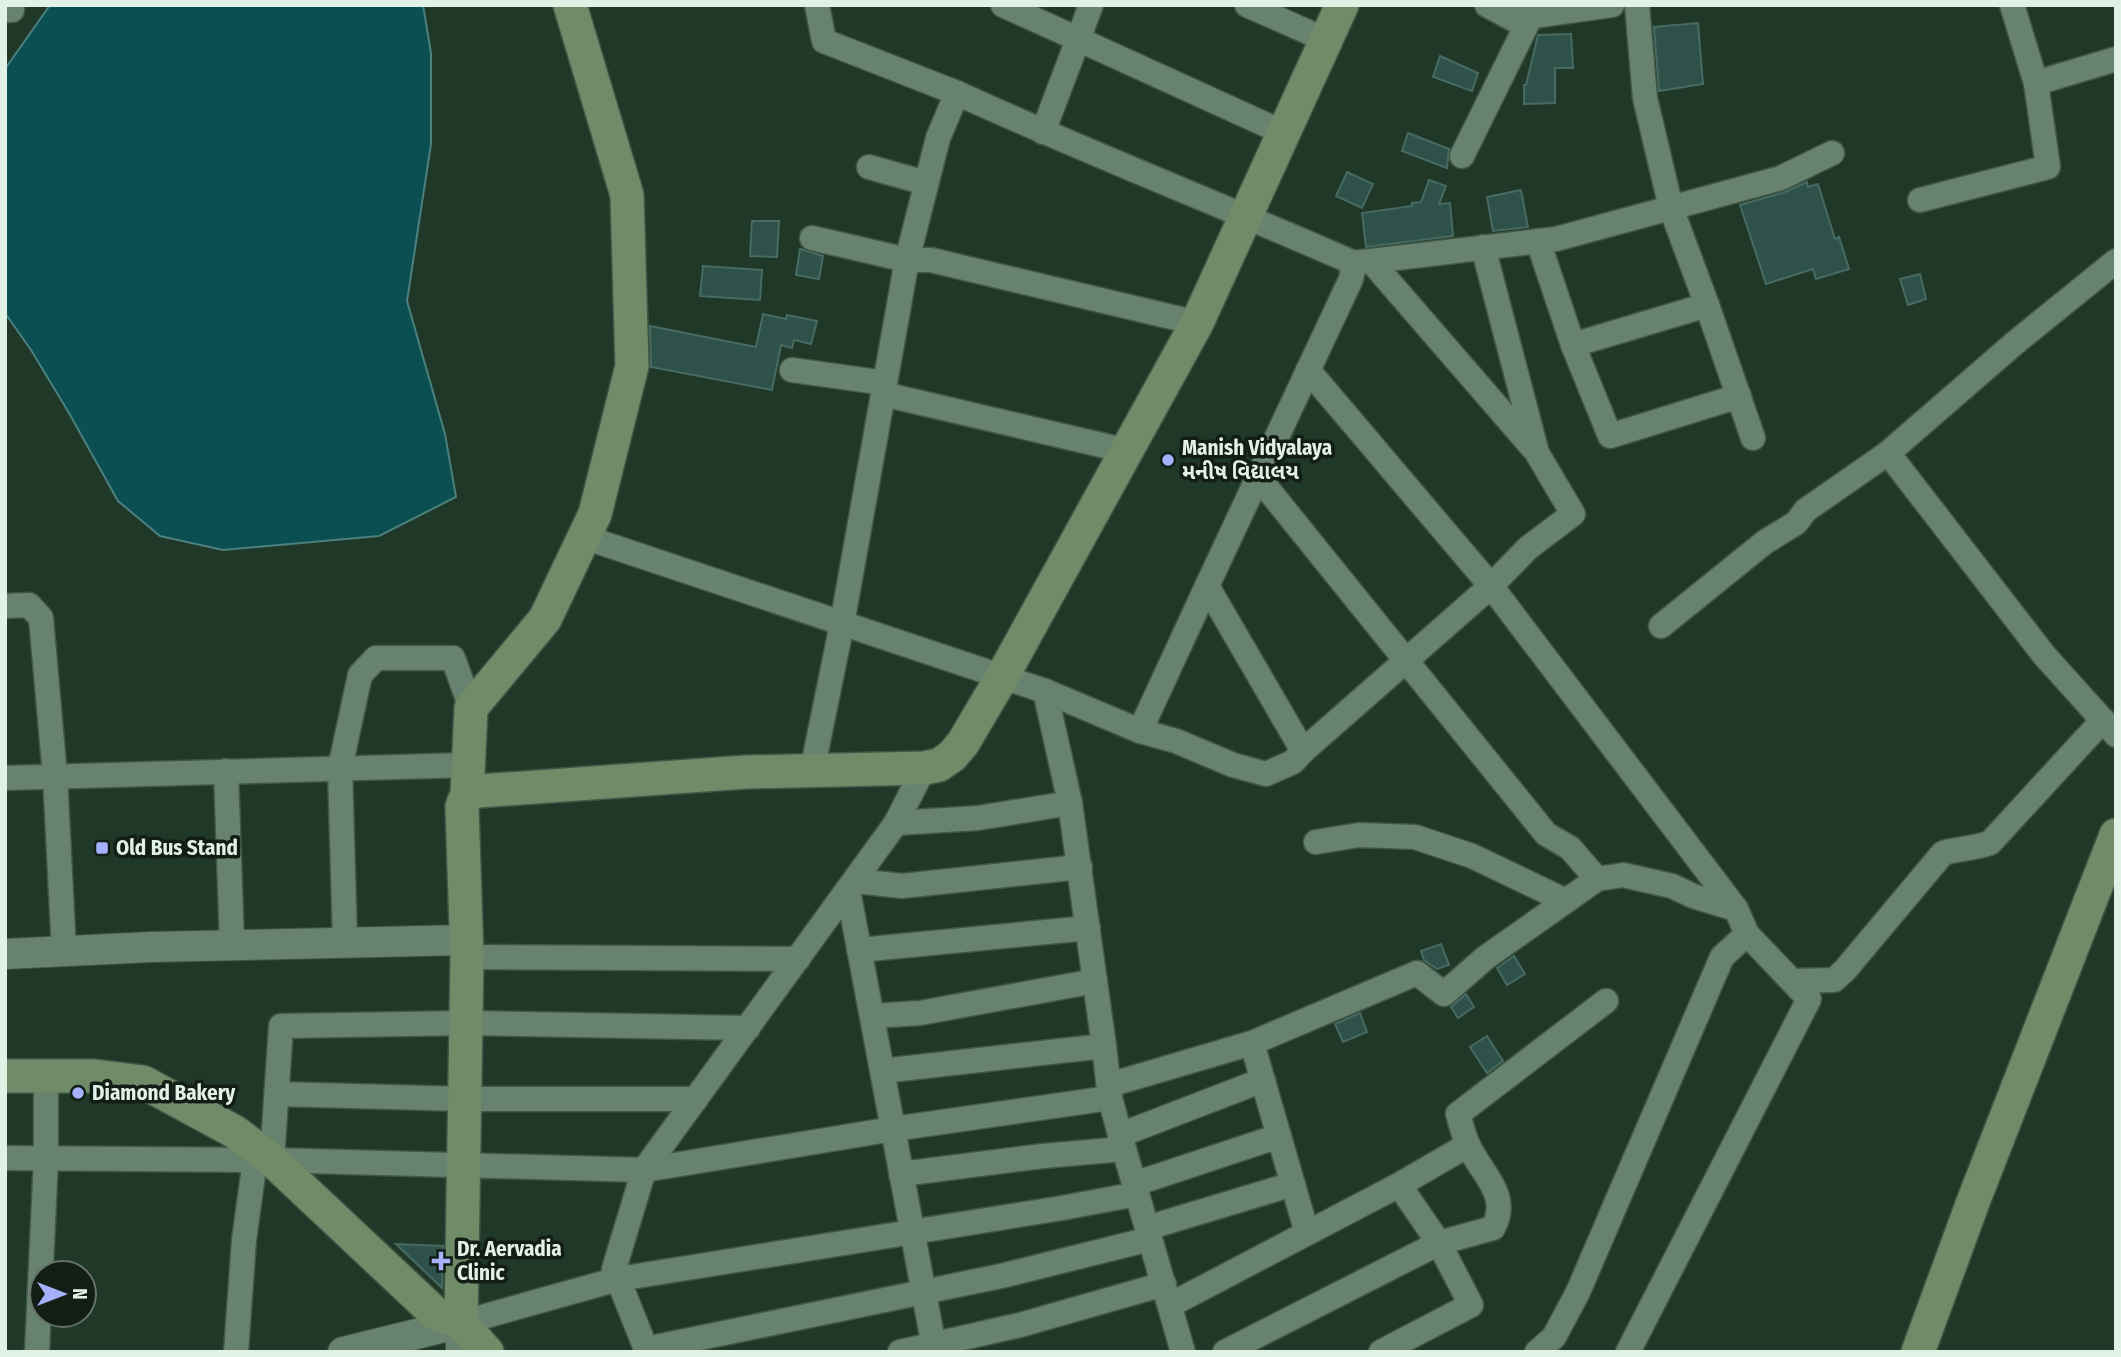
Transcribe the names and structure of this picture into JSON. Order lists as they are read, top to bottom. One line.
{"places":{"other":["Manish Vidyalaya મનીષ વિદ્યાલય","Diamond Bakery"],"transit":["Old Bus Stand"],"health":["Dr. Aervadia Clinic"]},"north":"right"}
